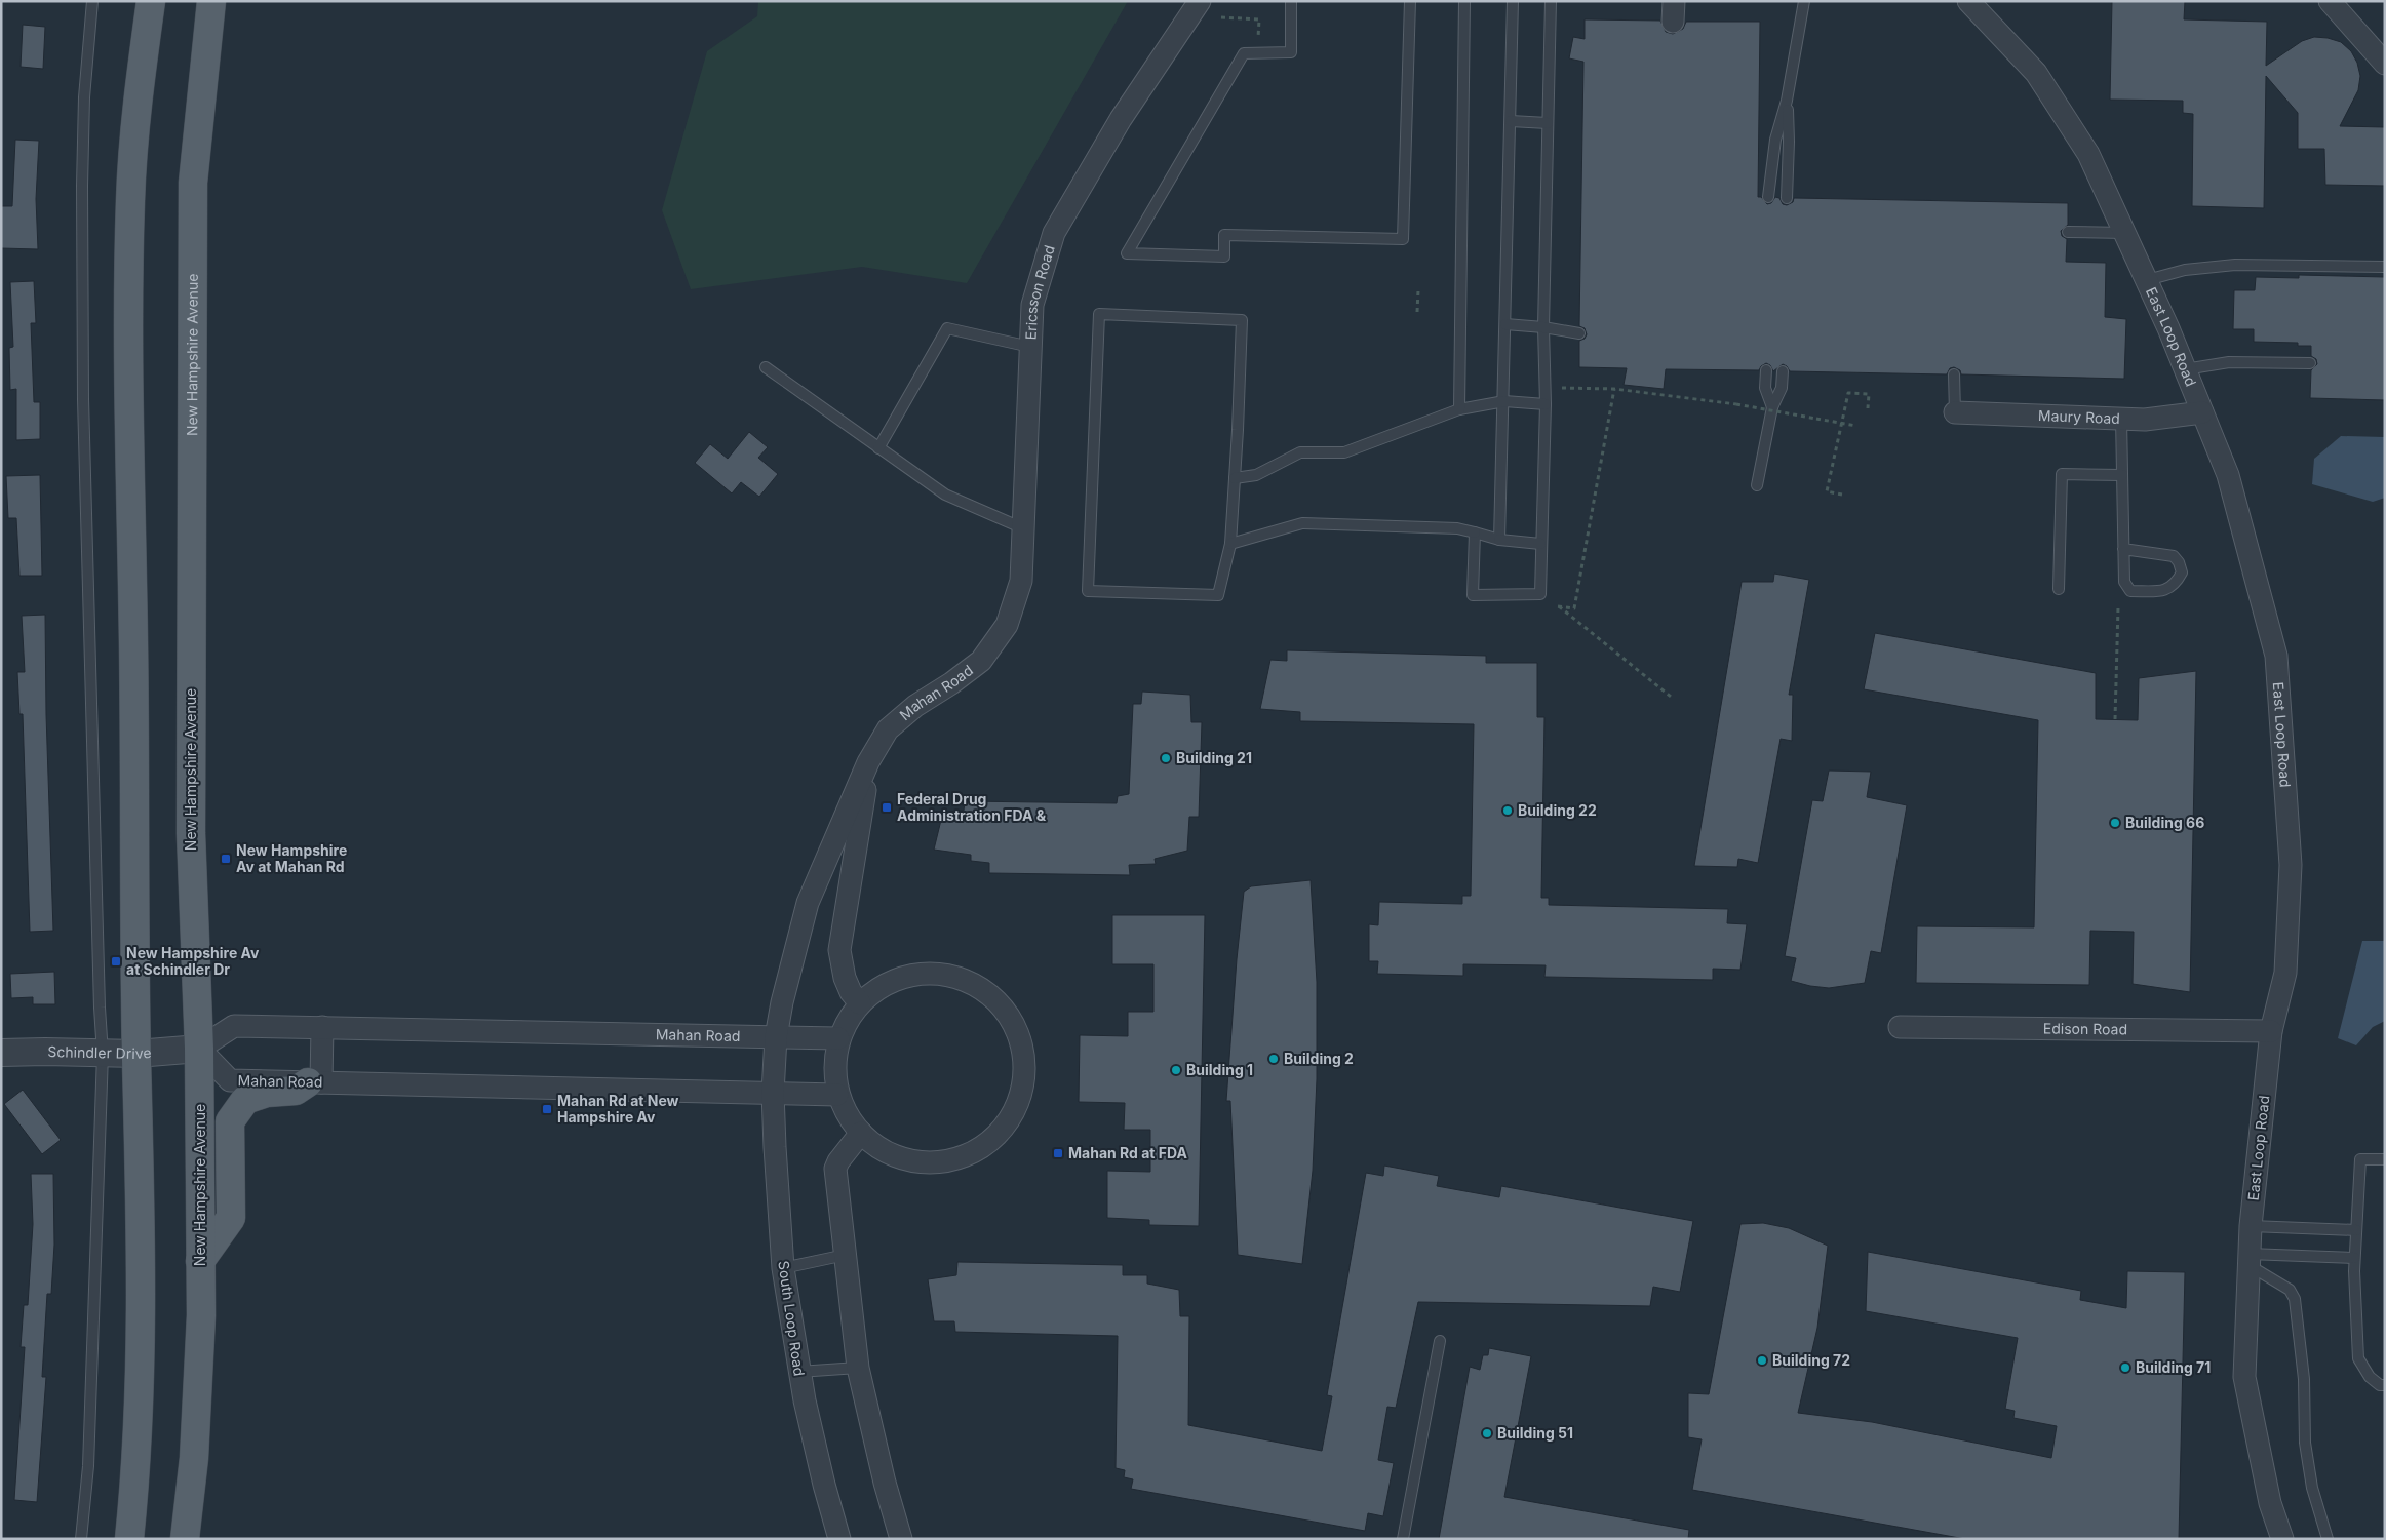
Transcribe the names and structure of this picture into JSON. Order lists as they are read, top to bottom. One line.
{"streets":{"main road":["New Hampshire Avenue"],"street":["Ericsson Road","East Loop Road","Maury Road","Mahan Road","Edison Road","Schindler Drive","South Loop Road"]},"crossings":[["Ericsson Road","Mahan Road"],["East Loop Road","Maury Road"],["East Loop Road","Edison Road"],["New Hampshire Avenue","Mahan Road"],["New Hampshire Avenue","Schindler Drive"],["Mahan Road","Schindler Drive"],["Mahan Road","South Loop Road"]],"places":{"other":["Building 21","Building 22","Building 66","Building 2","Building 1","Building 72","Building 71","Building 51"],"transit":["Federal Drug Administration FDA &","New Hampshire Av at Mahan Rd","New Hampshire Av at Schindler Dr","Mahan Rd at New Hampshire Av","Mahan Rd at FDA"]}}
